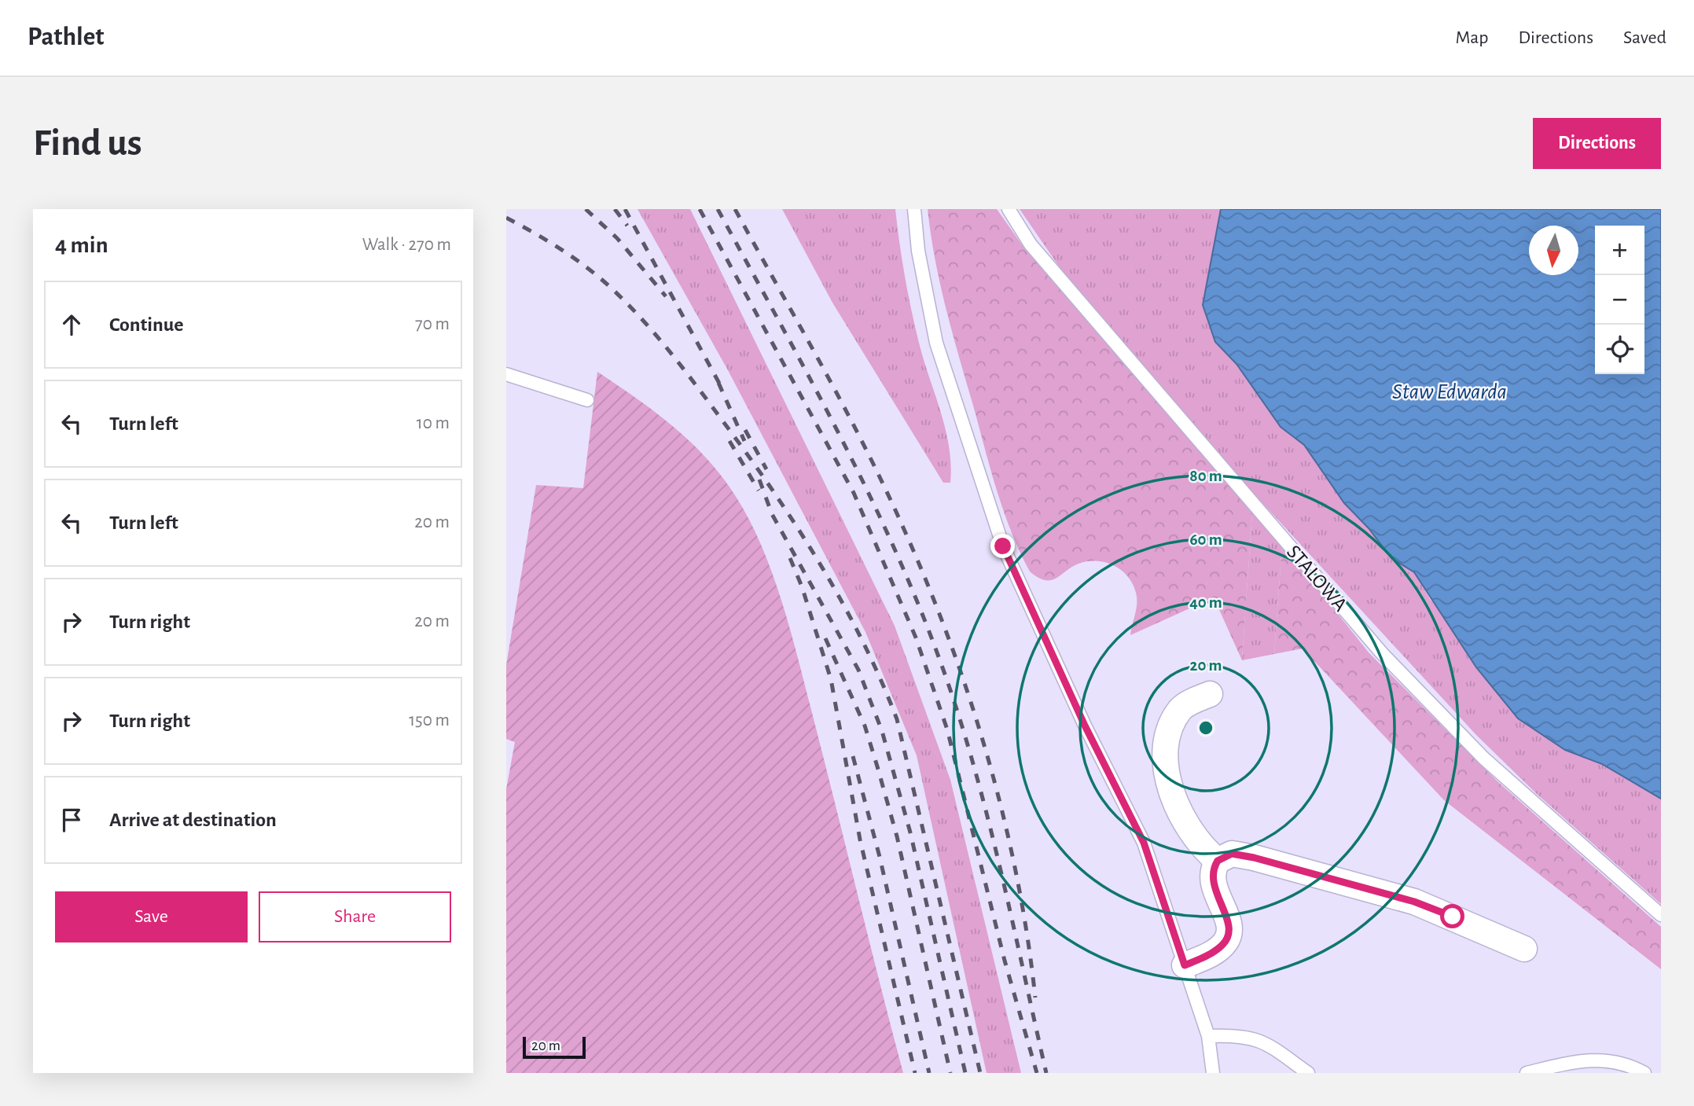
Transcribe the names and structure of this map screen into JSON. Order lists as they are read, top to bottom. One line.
{"streets":{"lane":["STALOWA"]},"water":["Staw Edwarda"],"scale_bar":"20 m","north":"bottom","page":{"header":"Pathlet","nav":["Map","Directions","Saved"],"buttons":["Directions",["Save","Share"]],"title":"Find us","heading":["4 min","Walk · 270 m"],"map_buttons":["+","−"],"list":[["Continue","70 m"],["Turn left","10 m"],["Turn left","20 m"],["Turn right","20 m"],["Turn right","150 m"],"Arrive at destination"],"scale":"20 m"},"rings":["80 m","60 m","40 m","20 m"]}
